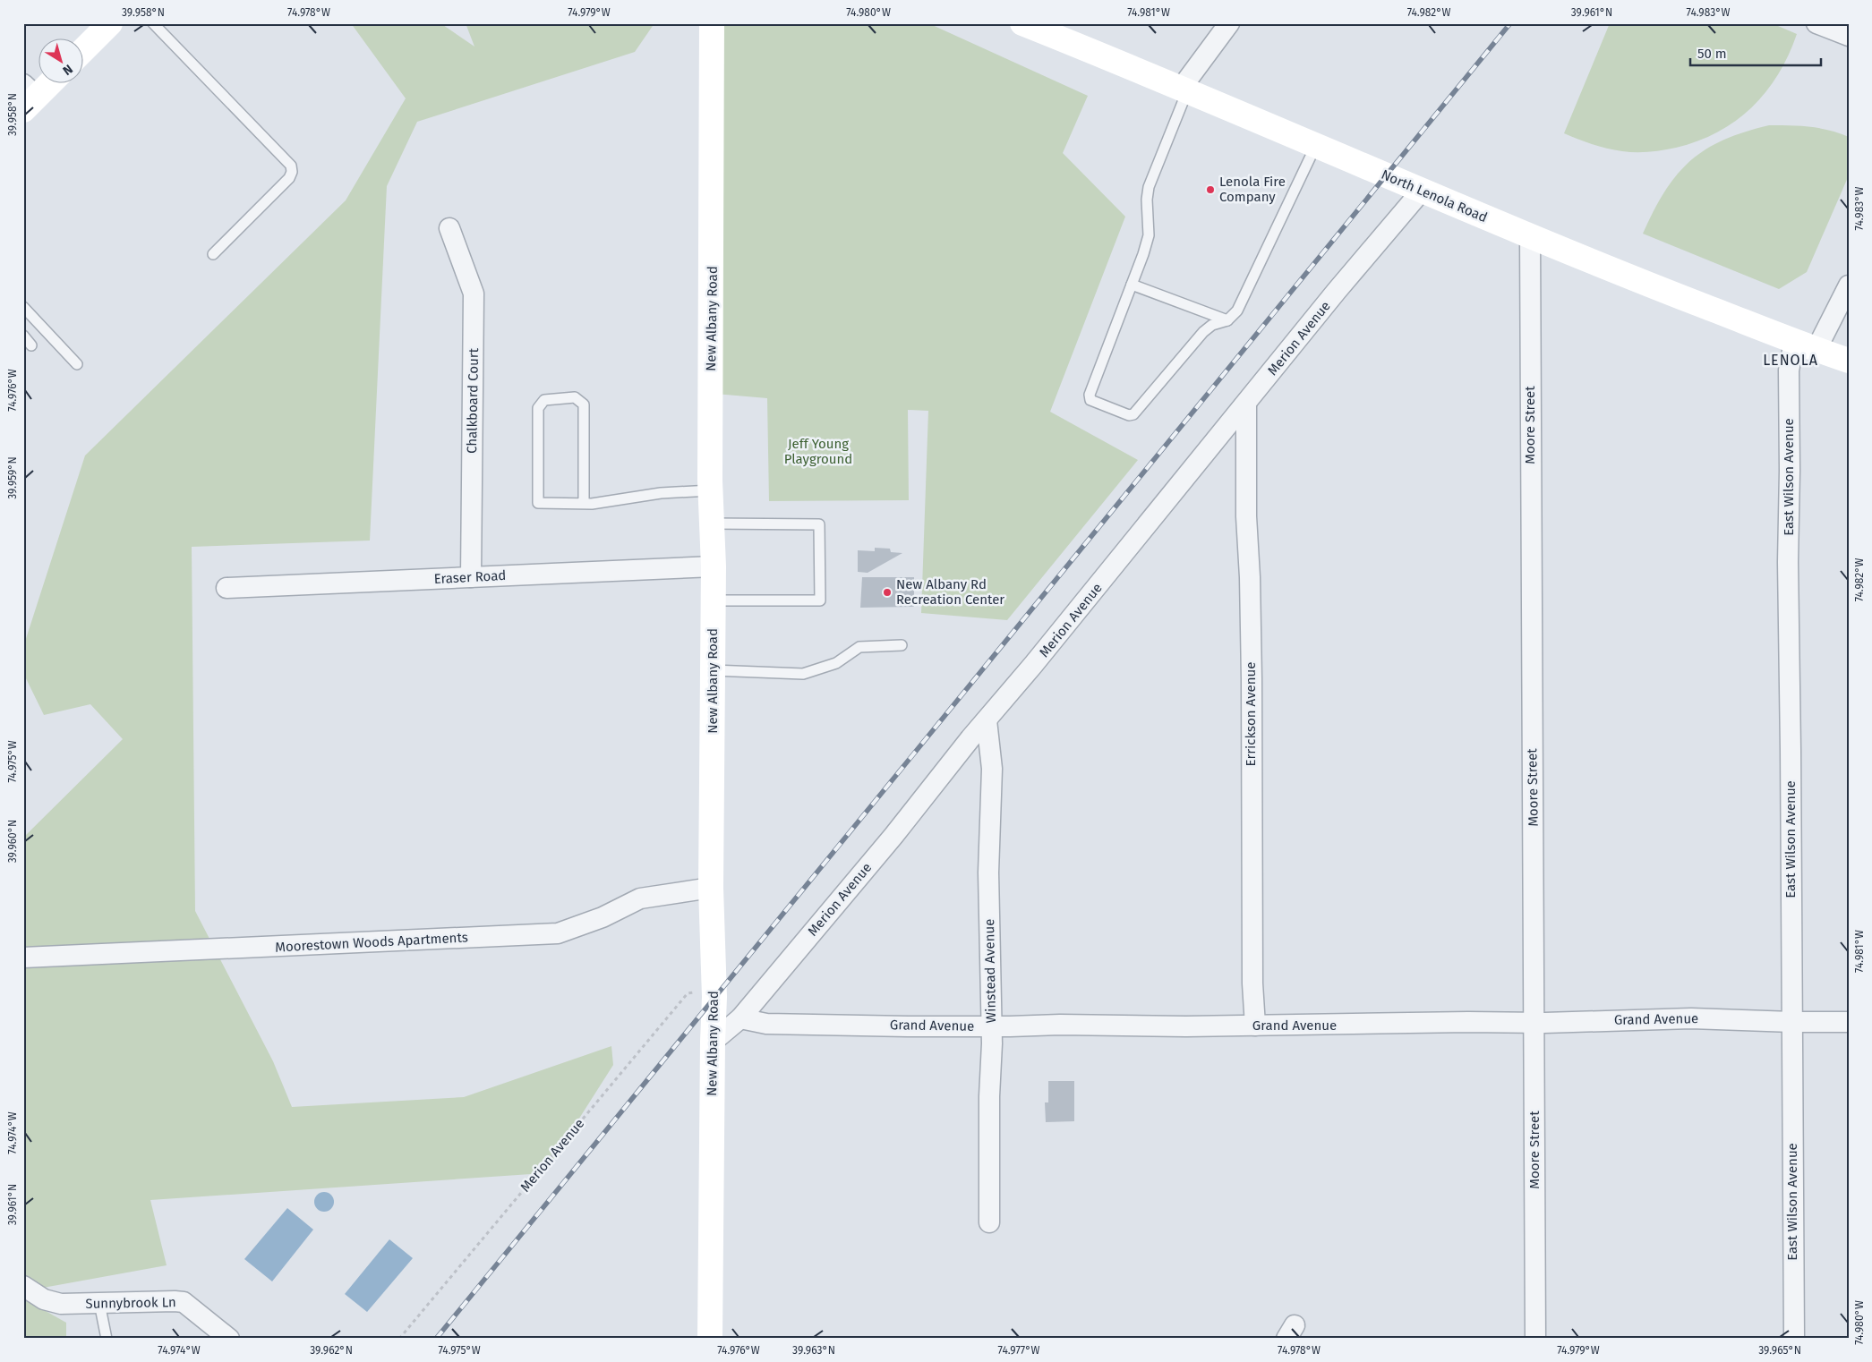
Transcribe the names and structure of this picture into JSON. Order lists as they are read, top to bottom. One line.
{"streets":{"main road":["North Lenola Road","New Albany Road"],"street":["Merion Avenue","Chalkboard Court","Moore Street","East Wilson Avenue","Eraser Road","Errickson Avenue","Moorestown Woods Apartments","Winstead Avenue","Grand Avenue","Sunnybrook Ln"]},"crossings":[["North Lenola Road","Merion Avenue"],["North Lenola Road","Moore Street"],["North Lenola Road","East Wilson Avenue"],["New Albany Road","Merion Avenue"],["New Albany Road","Eraser Road"],["New Albany Road","Moorestown Woods Apartments"],["Merion Avenue","Errickson Avenue"],["Merion Avenue","Winstead Avenue"],["Merion Avenue","Grand Avenue"],["Chalkboard Court","Eraser Road"],["Moore Street","Grand Avenue"],["East Wilson Avenue","Grand Avenue"],["Errickson Avenue","Grand Avenue"],["Winstead Avenue","Grand Avenue"]],"districts":["LENOLA"],"parks":["Jeff Young Playground"],"places":["Lenola Fire Company","New Albany Rd Recreation Center"],"scale_bar":"50 m","north":"bottom right","coordinates":["39.958°N","74.978°W","74.979°W","74.980°W","74.981°W","74.982°W","39.961°N","74.983°W","74.976°W","39.959°N","74.975°W","39.960°N","74.974°W","39.962°N","39.963°N","74.977°W","39.965°N"]}
